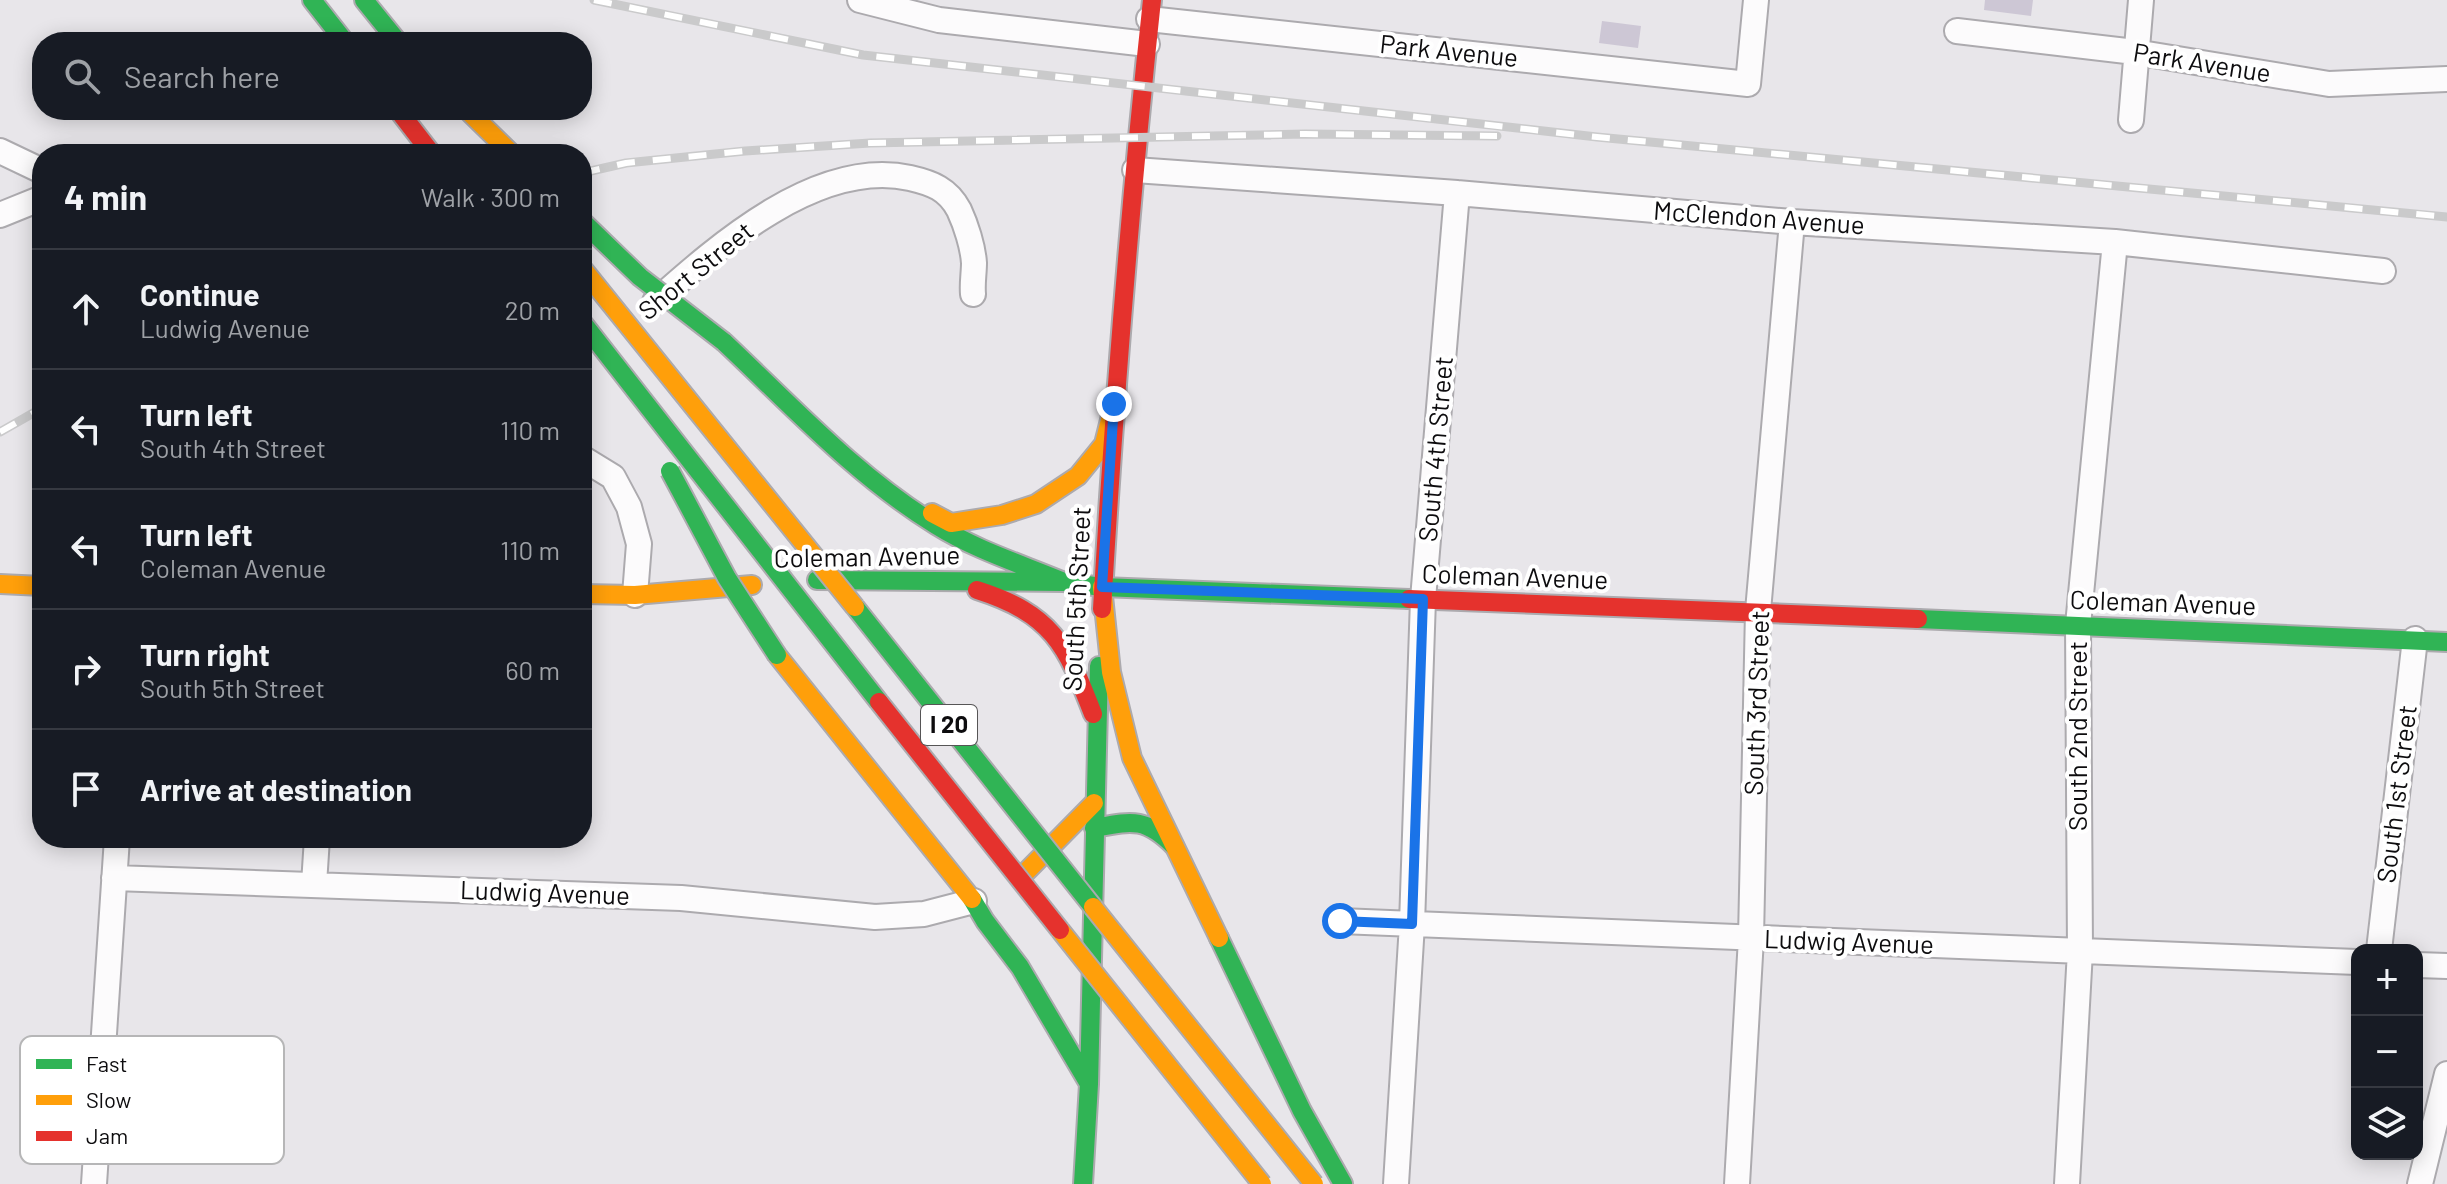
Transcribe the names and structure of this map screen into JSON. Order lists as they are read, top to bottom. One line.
{"streets":{"main road":["Coleman Avenue","South 5th Street","I 20"],"street":["Park Avenue","McClendon Avenue","Short Street","South 4th Street","South 3rd Street","South 2nd Street","South 1st Street","Ludwig Avenue"]},"crossings":[["Park Avenue","South 5th Street"],["McClendon Avenue","South 4th Street"],["McClendon Avenue","South 5th Street"],["McClendon Avenue","South 3rd Street"],["McClendon Avenue","South 2nd Street"],["South 4th Street","Coleman Avenue"],["South 4th Street","Ludwig Avenue"],["Coleman Avenue","South 5th Street"],["Coleman Avenue","South 3rd Street"],["Coleman Avenue","South 2nd Street"],["Coleman Avenue","South 1st Street"],["South 3rd Street","Ludwig Avenue"],["South 2nd Street","Ludwig Avenue"]],"legend":["Fast","Slow","Jam"],"page":{"search":"Search here","heading":["4 min","Walk · 300 m"],"list":[["Continue","Ludwig Avenue","20 m"],["Turn left","South 4th Street","110 m"],["Turn left","Coleman Avenue","110 m"],["Turn right","South 5th Street","60 m"],"Arrive at destination"],"map_buttons":["+","−"]}}
